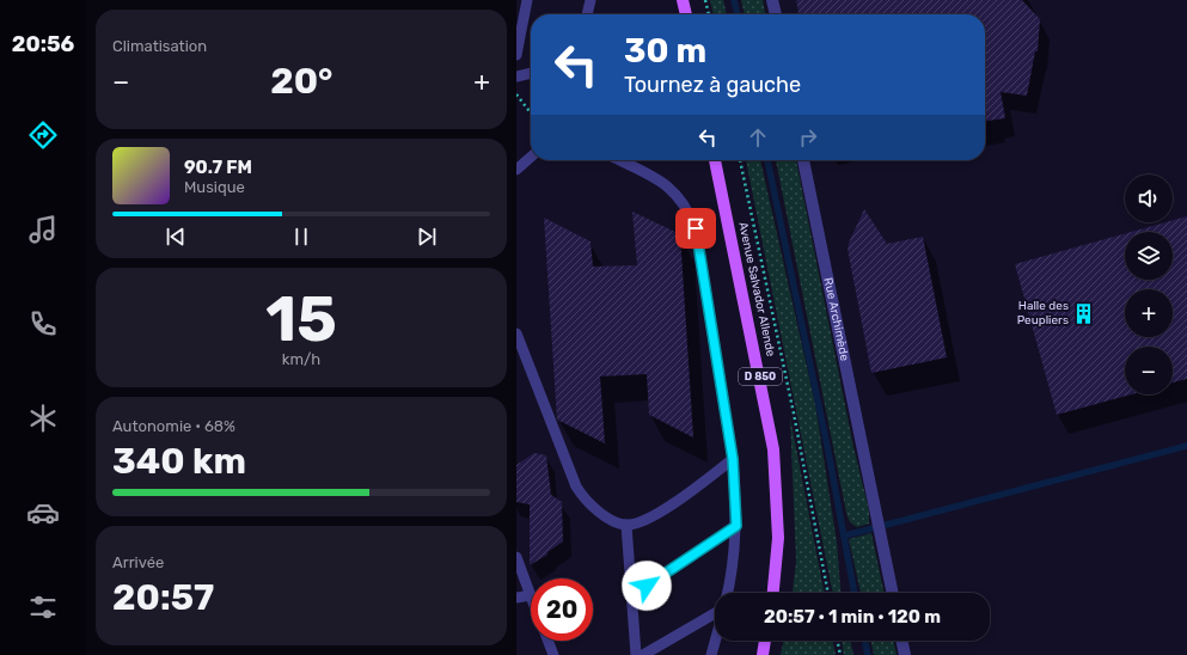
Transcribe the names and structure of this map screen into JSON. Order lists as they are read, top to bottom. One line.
{"streets":{"main road":["Avenue Salvador Allende","D 850"],"street":["Rue Archimède"]},"places":{"building":["Halle des Peupliers"]},"page":{"tabs":"20:56","tile":["Climatisation",["15","km/h"],["Autonomie · 68%","340 km"],["Arrivée","20:57"]],"turn":["30 m","Tournez à gauche"],"heat":["−","20°","+"],"song":["90.7 FM","Musique"],"map_buttons":["+","−"],"limit":"20","trip":"20:57 · 1 min · 120 m"}}
